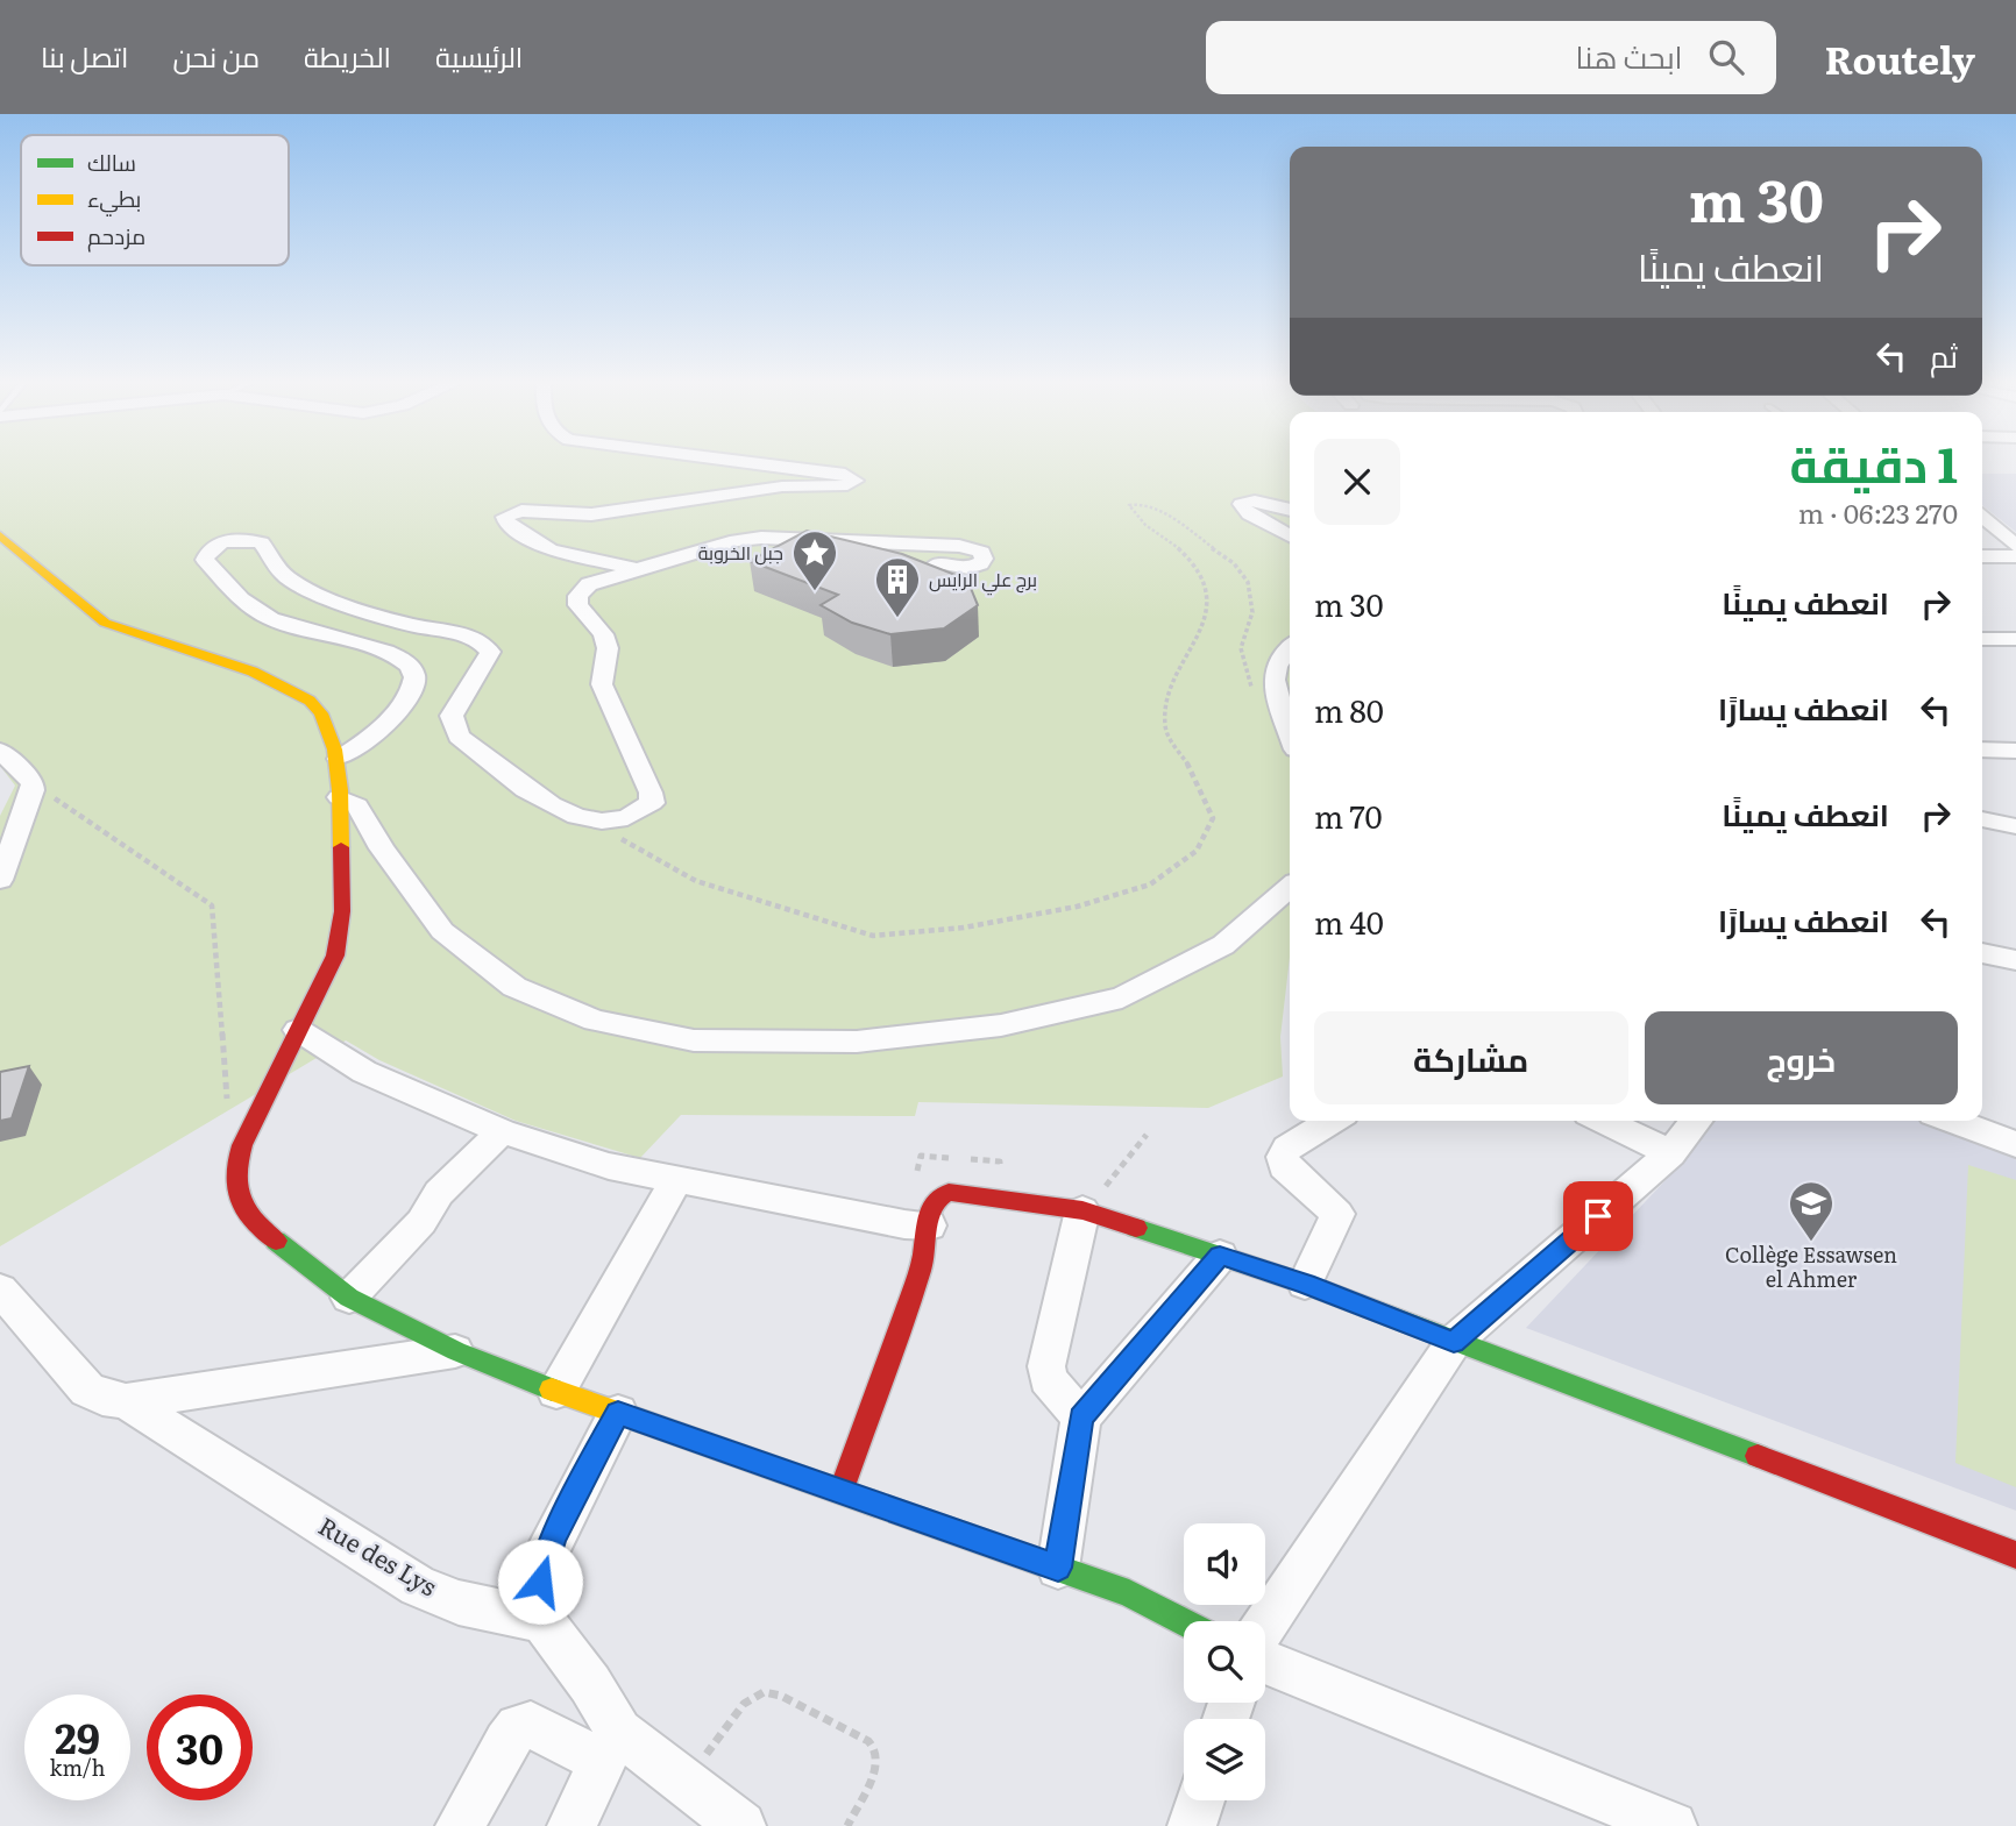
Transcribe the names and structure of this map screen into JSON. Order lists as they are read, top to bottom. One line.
{"streets":{"street":["Rue des Lys"]},"places":{"place":["جبل الخروبة"],"building":["برج علي الرايس"],"school or university":["Collège Essawsen el Ahmer"]},"legend":["سالك","بطيء","مزدحم"],"page":{"header":"Routely","search":"ابحث هنا","nav":["الرئيسية","الخريطة","من نحن","اتصل بنا"],"turn":["30 m","انعطف يمينًا"],"then":"ثم","heading":["1 دقيقة","270 m · 06:23"],"list":[{"name":"انعطف يمينًا","value":"30 m"},{"name":"انعطف يسارًا","value":"80 m"},{"name":"انعطف يمينًا","value":"70 m"},{"name":"انعطف يسارًا","value":"40 m"}],"buttons":["خروج","مشاركة"],"speed":"29 km/h","limit":"30"}}
